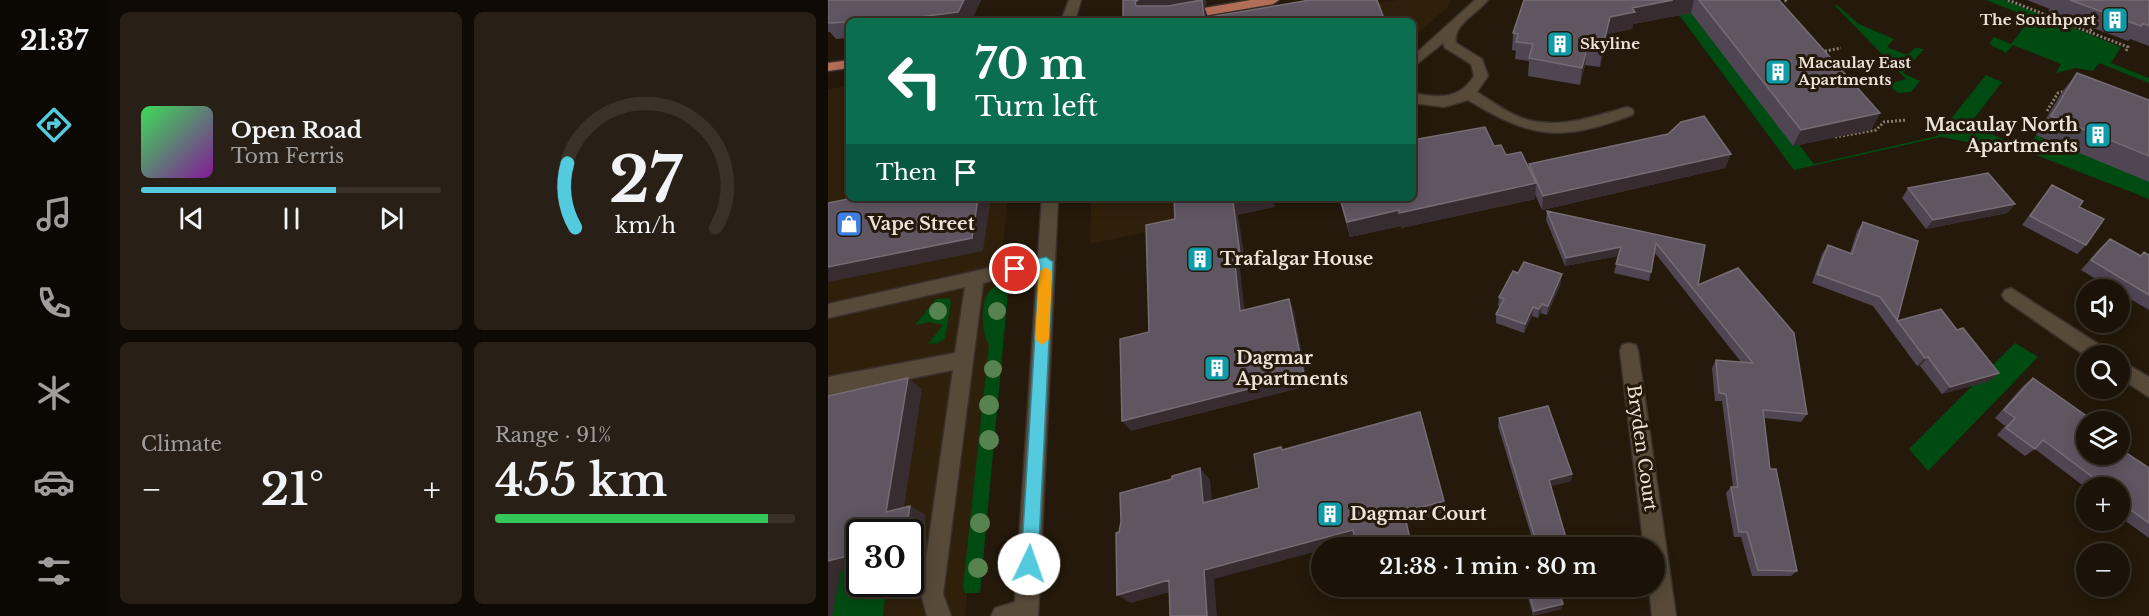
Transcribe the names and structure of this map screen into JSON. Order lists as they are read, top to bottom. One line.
{"streets":{"street":["Bryden Court"]},"places":{"building":["The Southport","Skyline","Macaulay East Apartments","Macaulay North Apartments","Trafalgar House","Dagmar Apartments","Dagmar Court"],"shop":["Vape Street"]},"page":{"tabs":"21:37","turn":["70 m","Turn left"],"song":["Open Road","Tom Ferris"],"then":"Then","map_buttons":["+","−"],"tile":["Climate",["Range · 91%","455 km"]],"heat":["−","21°","+"],"limit":"30","trip":"21:38 · 1 min · 80 m","gauge":["27","km/h"]}}
